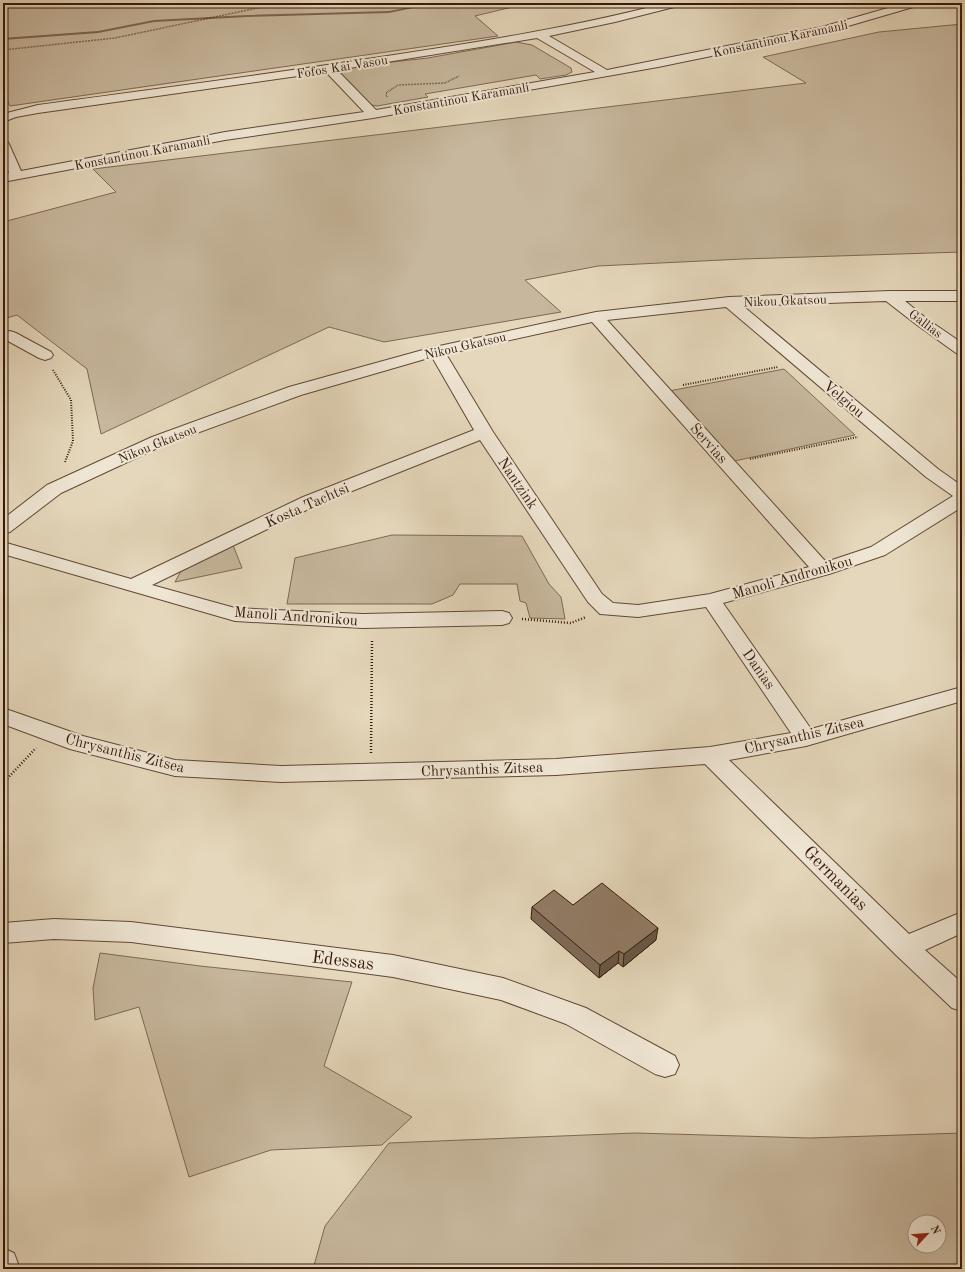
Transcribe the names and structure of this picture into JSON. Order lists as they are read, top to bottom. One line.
{"streets":{"street":["Konstantinou Karamanli","Fofos Kai Vasou","Nikou Gkatsou","Gallias","Velgiou","Servias","Nantzink","Kosta Tachtsi","Manoli Andronikou","Danias","Chrysanthis Zitsea","Germanias","Edessas"]},"crossings":[["Nikou Gkatsou","Gallias"],["Nikou Gkatsou","Velgiou"],["Nikou Gkatsou","Servias"],["Nikou Gkatsou","Nantzink"],["Servias","Manoli Andronikou"],["Nantzink","Kosta Tachtsi"],["Nantzink","Manoli Andronikou"],["Kosta Tachtsi","Manoli Andronikou"],["Manoli Andronikou","Danias"],["Danias","Chrysanthis Zitsea"],["Chrysanthis Zitsea","Germanias"]],"north":"top right"}
